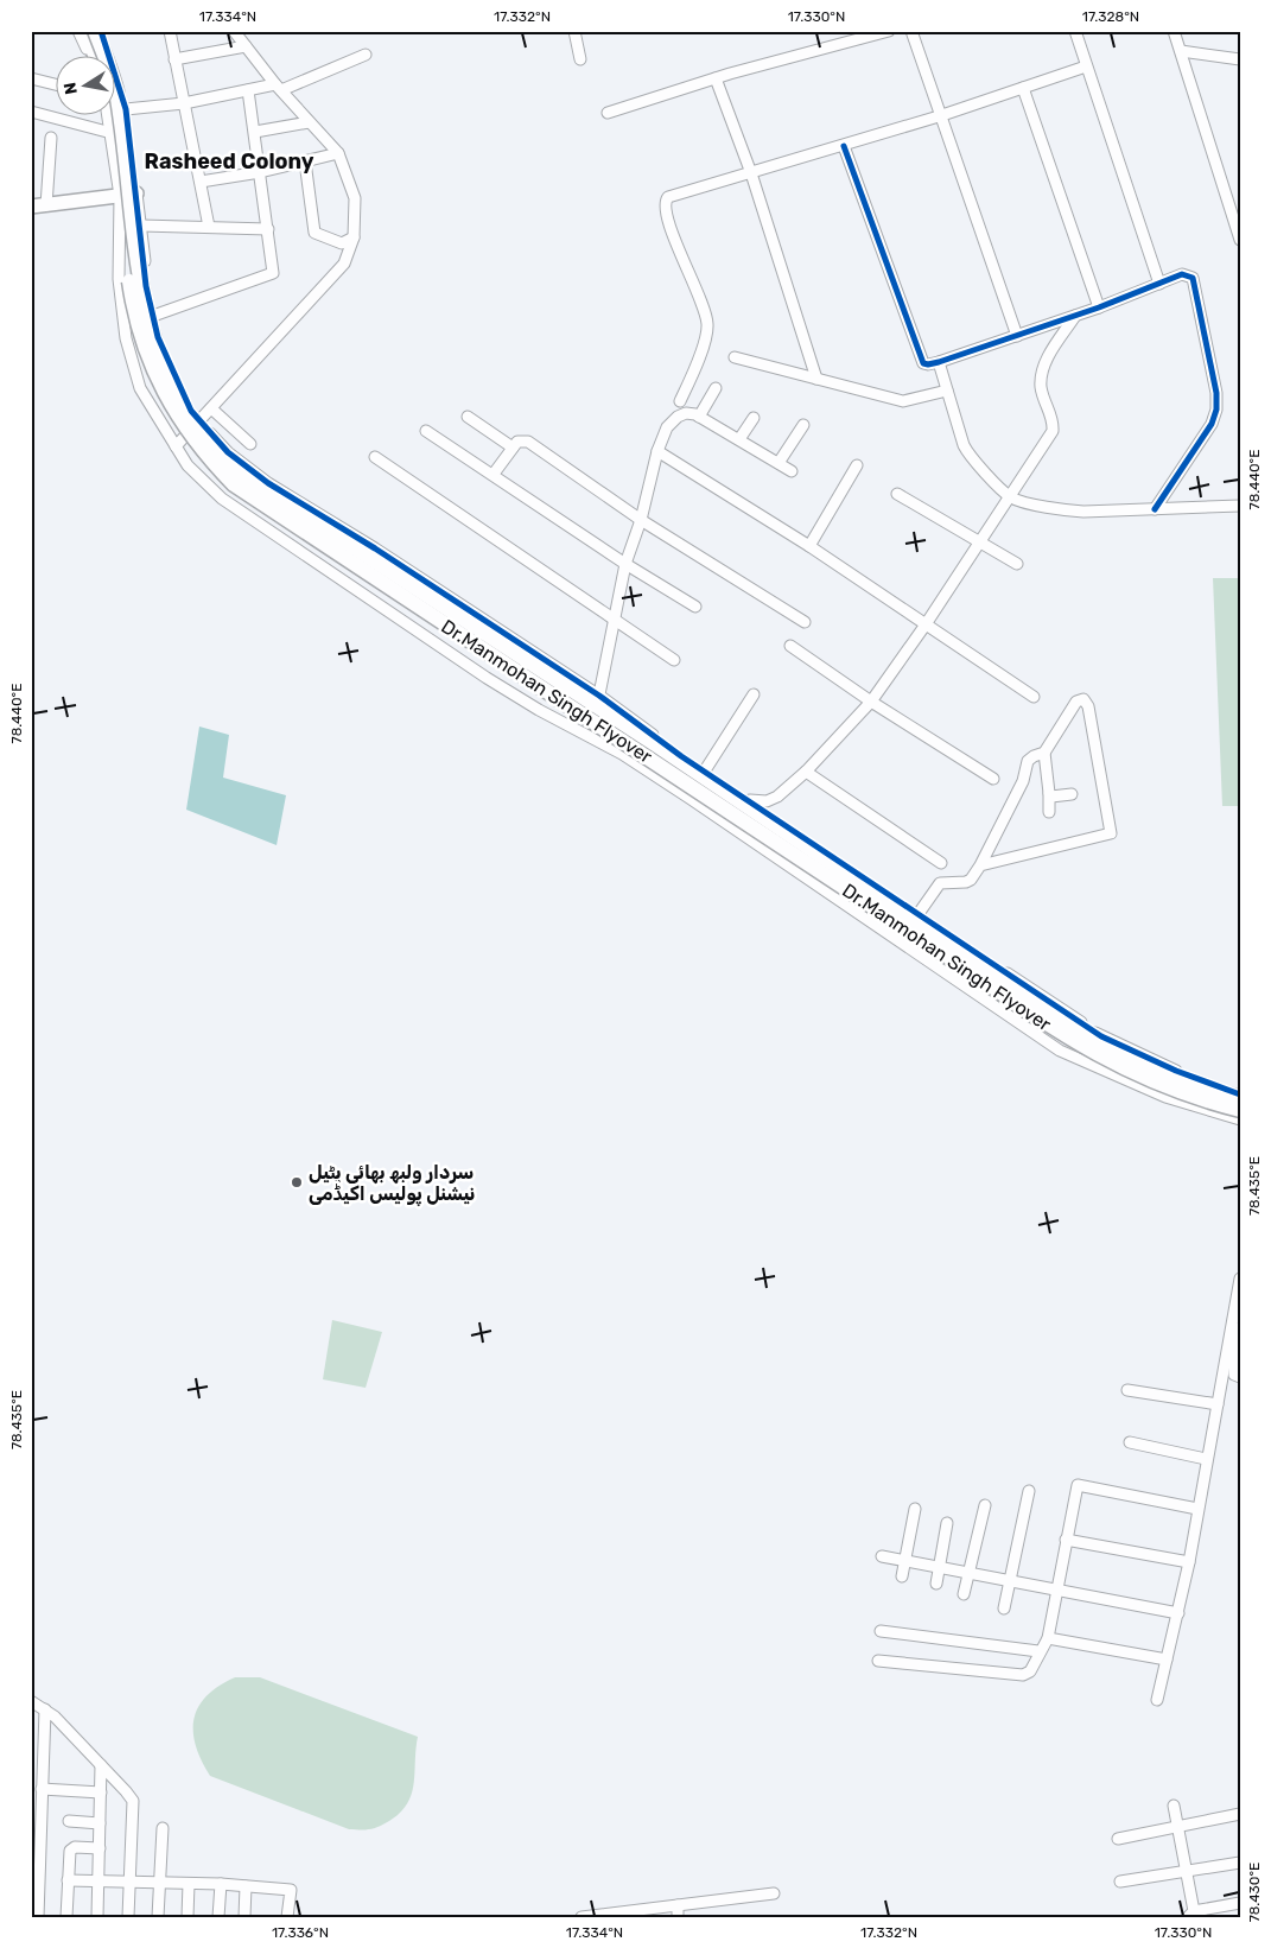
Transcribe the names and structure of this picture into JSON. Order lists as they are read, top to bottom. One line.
{"streets":{"highway":["Dr.Manmohan Singh Flyover"]},"districts":["Rasheed Colony"],"places":["سردار ولبھ بھائی پٹیل نیشنل پولیس اکیڈمی"],"north":"left","coordinates":["17.334°N","17.332°N","17.330°N","17.328°N","78.440°E","78.435°E","78.430°E","17.336°N"]}
